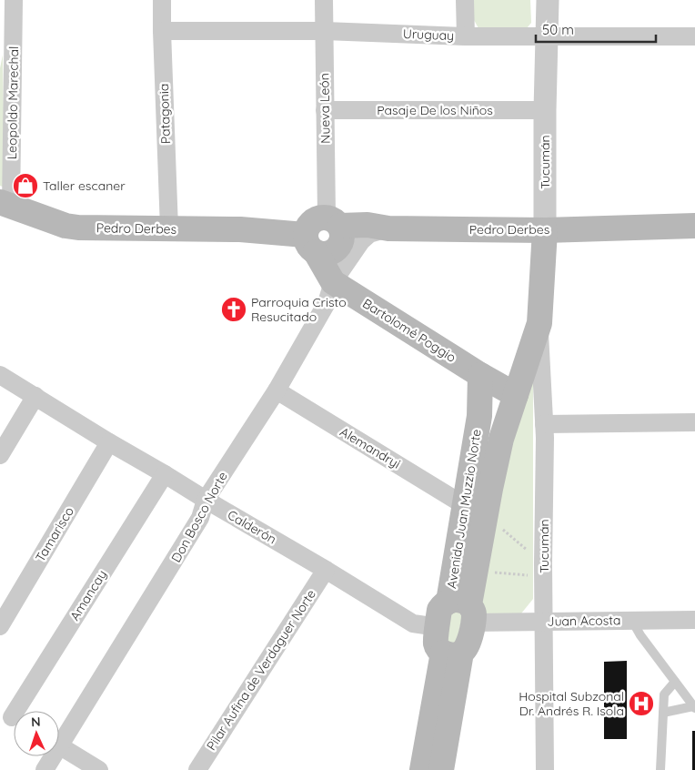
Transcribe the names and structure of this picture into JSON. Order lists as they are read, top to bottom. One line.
{"streets":{"main road":["Tucumán","Pedro Derbes","Bartolomé Poggio","Avenida Juan Muzzio Norte"],"street":["Uruguay","Leopoldo Marechal","Nueva León","Pasaje De los Niños","Patagonia","Alemandryi","Don Bosco Norte","Calderón","Tamarisco","Amancay","Juan Acosta","Pilar Aufina de Verdaguer Norte"]},"crossings":[["Uruguay","Nueva León"],["Uruguay","Patagonia"],["Uruguay","Tucumán"],["Leopoldo Marechal","Pedro Derbes"],["Nueva León","Pasaje De los Niños"],["Nueva León","Pedro Derbes"],["Nueva León","Bartolomé Poggio"],["Pasaje De los Niños","Tucumán"],["Patagonia","Pedro Derbes"],["Tucumán","Pedro Derbes"],["Tucumán","Bartolomé Poggio"],["Tucumán","Avenida Juan Muzzio Norte"],["Tucumán","Juan Acosta"],["Pedro Derbes","Bartolomé Poggio"],["Pedro Derbes","Don Bosco Norte"],["Bartolomé Poggio","Avenida Juan Muzzio Norte"],["Bartolomé Poggio","Don Bosco Norte"],["Alemandryi","Avenida Juan Muzzio Norte"],["Alemandryi","Don Bosco Norte"],["Avenida Juan Muzzio Norte","Calderón"],["Avenida Juan Muzzio Norte","Juan Acosta"],["Don Bosco Norte","Calderón"],["Calderón","Tamarisco"],["Calderón","Amancay"],["Calderón","Pilar Aufina de Verdaguer Norte"]],"places":{"shop":["Taller escaner"],"church":["Parroquia Cristo Resucitado"],"hospital":["Hospital Subzonal Dr. Andrés R. Isola"]},"scale_bar":"50 m","north":"top"}
